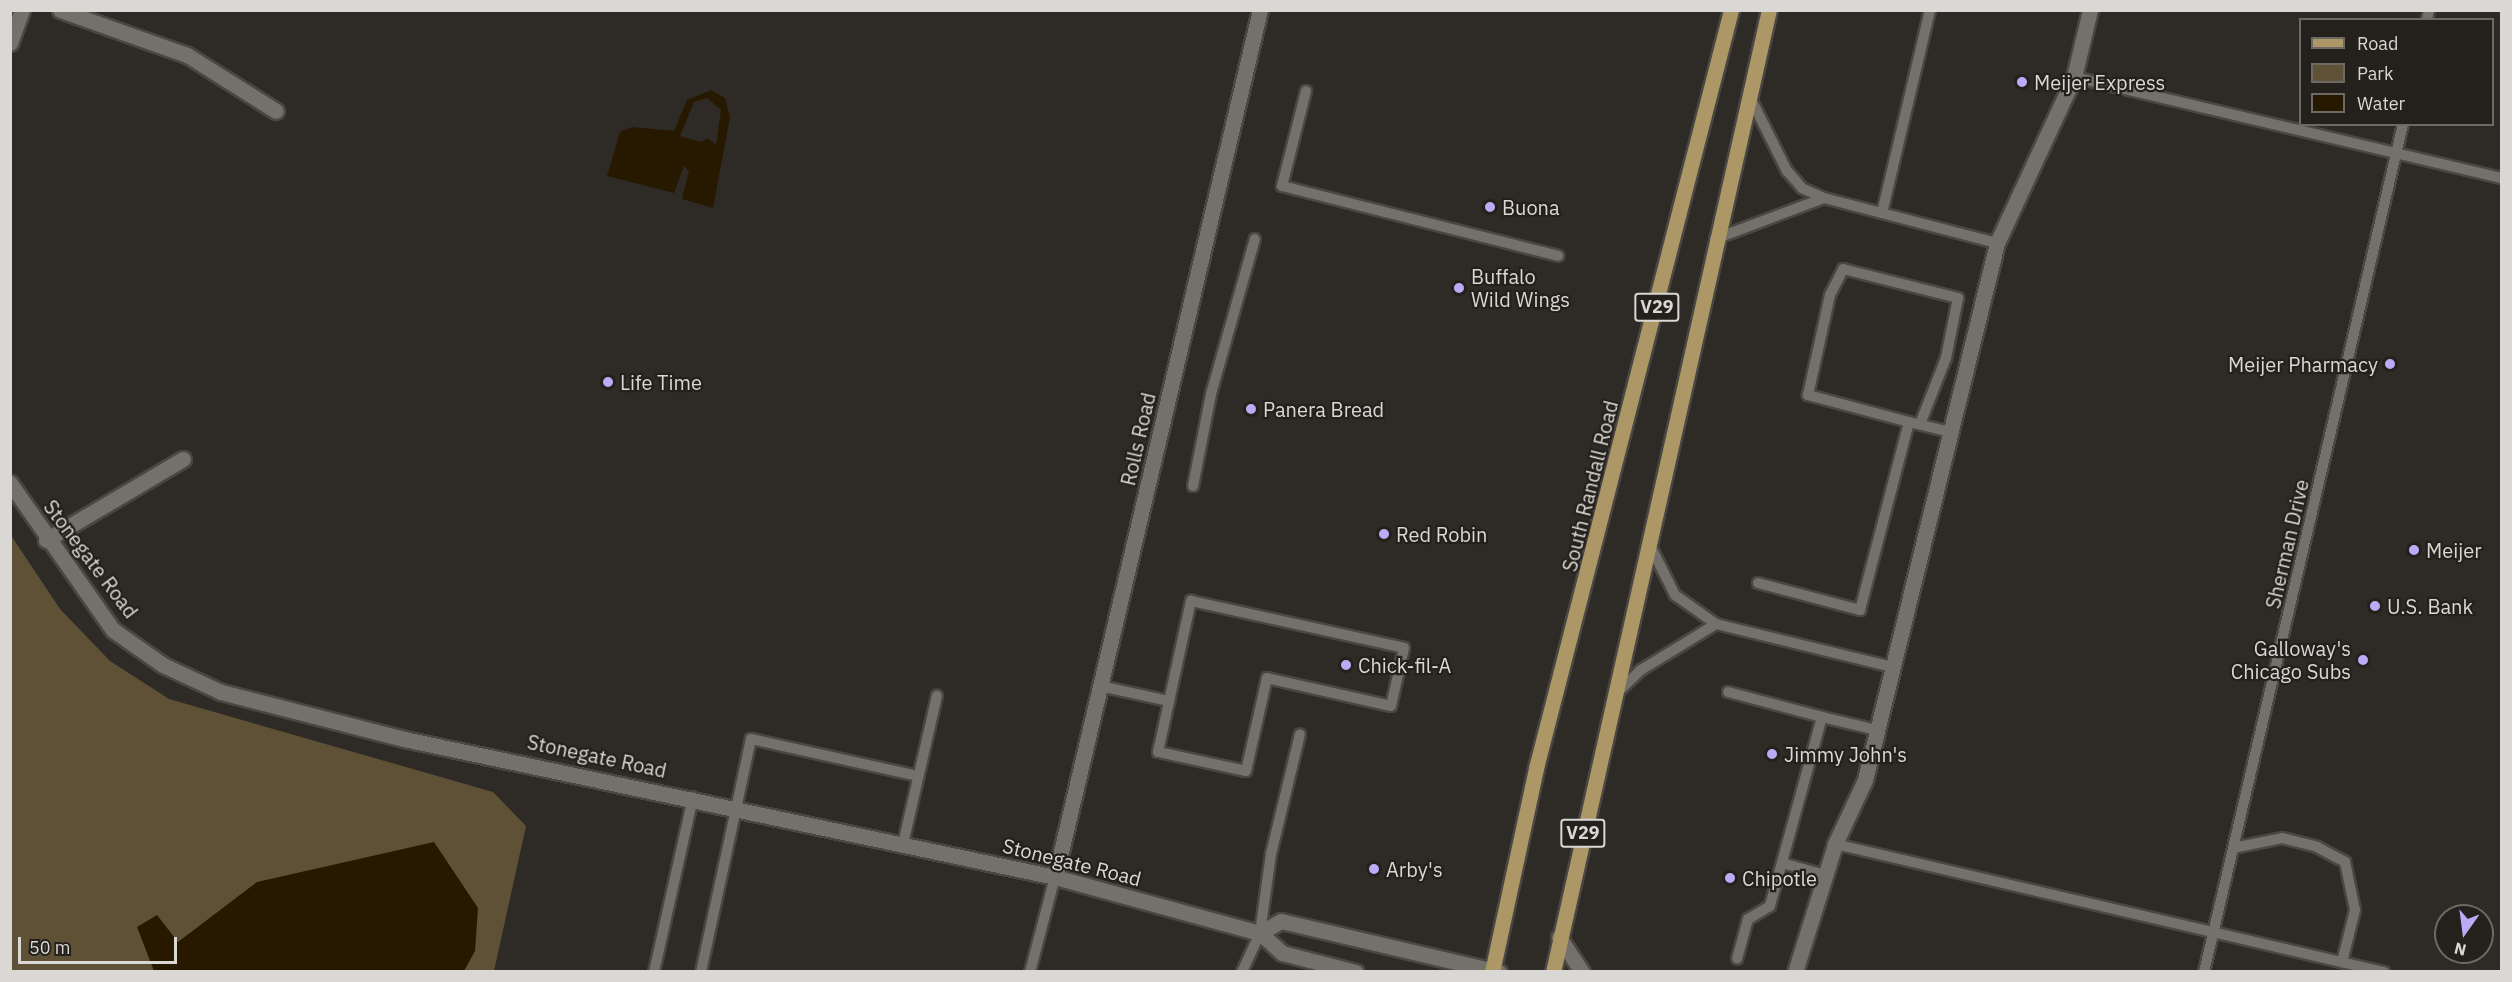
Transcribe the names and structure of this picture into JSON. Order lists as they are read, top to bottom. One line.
{"streets":{"main road":["V29","South Randall Road"],"street":["Rolls Road","Stonegate Road"],"lane":["Sherman Drive"]},"crossings":[["Rolls Road","Stonegate Road"]],"places":["Meijer Express","Buona","Buffalo Wild Wings","Meijer Pharmacy","Life Time","Panera Bread","Red Robin","Meijer","U.S. Bank","Galloway's Chicago Subs","Chick-fil-A","Jimmy John's","Arby's","Chipotle"],"legend":["Road","Park","Water"],"scale_bar":"50 m","north":"bottom"}
